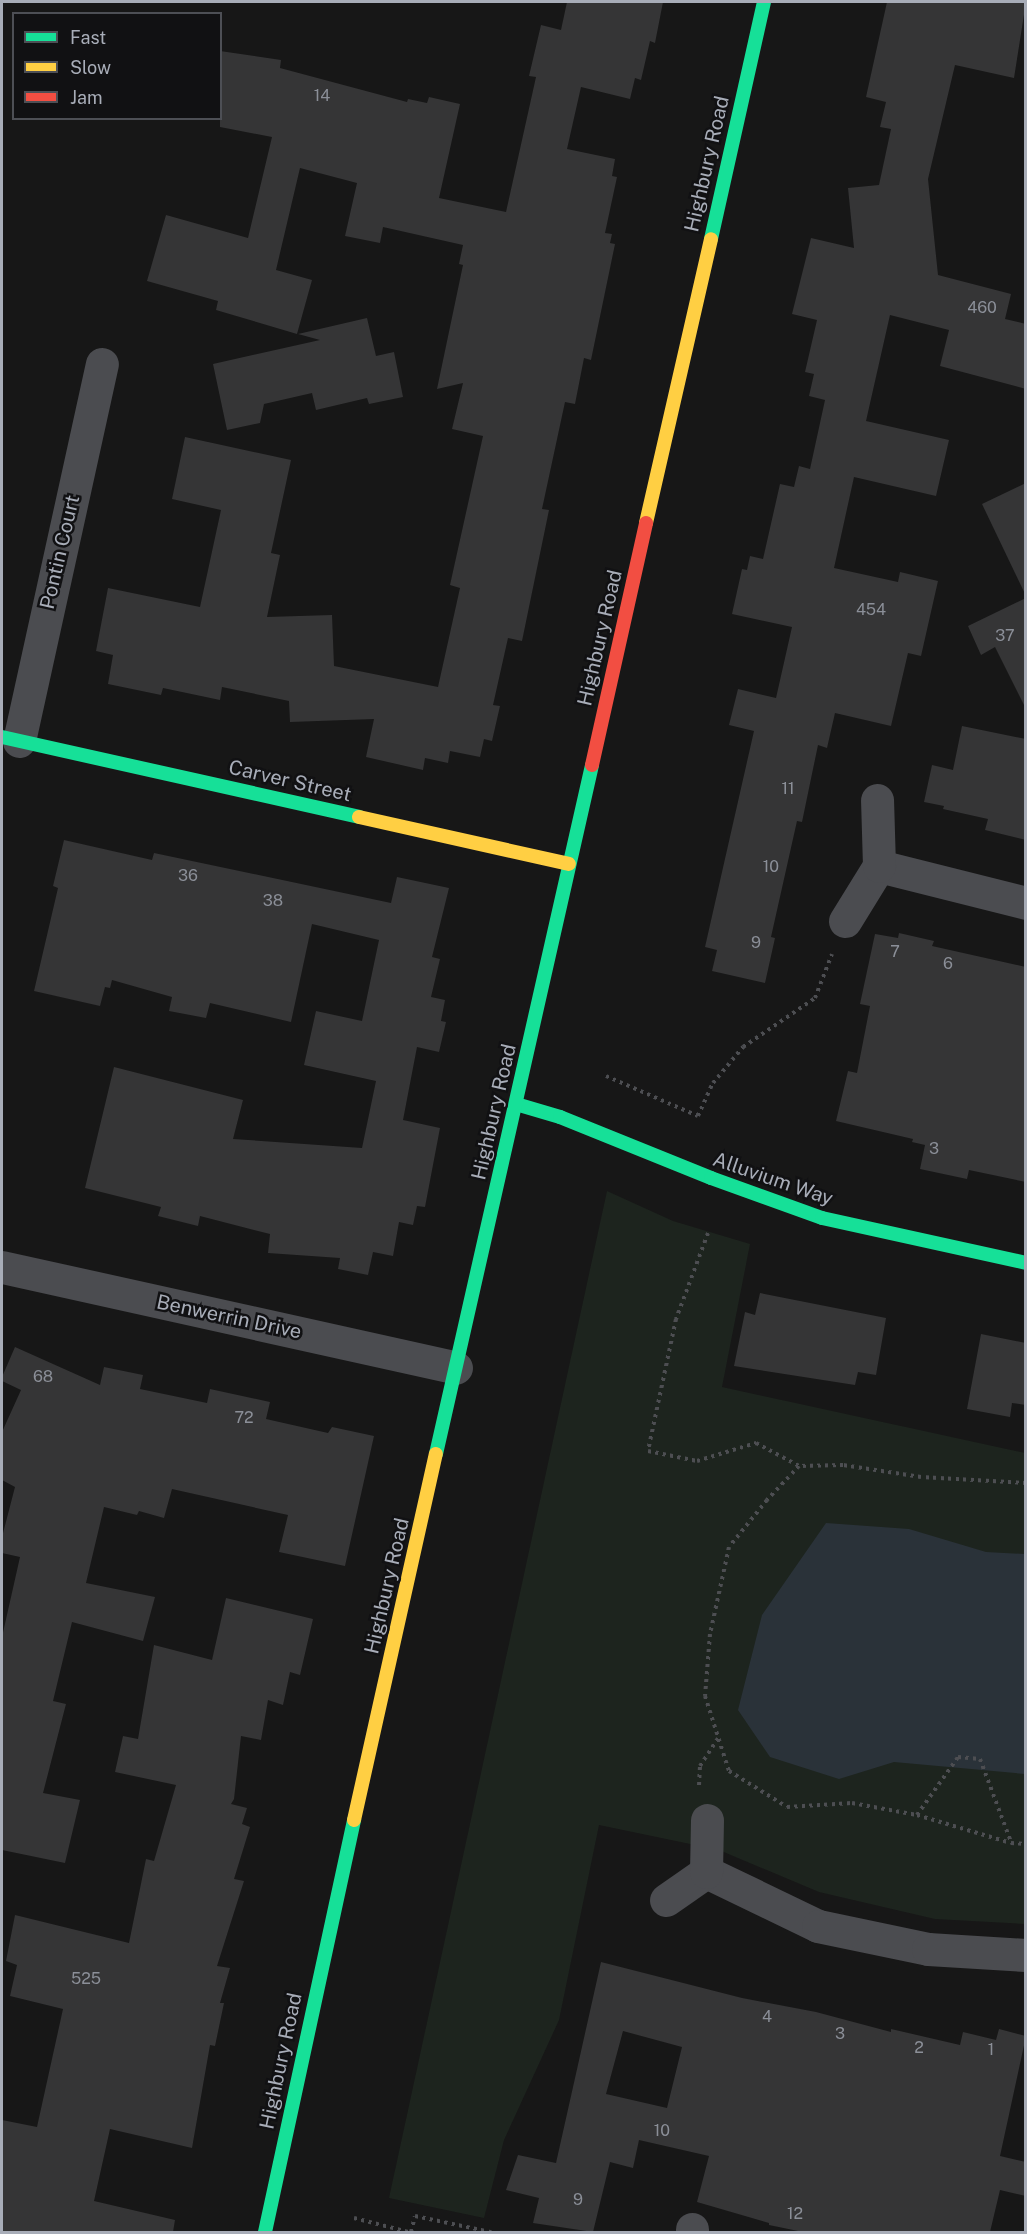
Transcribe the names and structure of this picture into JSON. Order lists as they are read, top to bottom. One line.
{"streets":{"main road":["Highbury Road","Carver Street","Alluvium Way"],"street":["Pontin Court","Benwerrin Drive"]},"crossings":[["Highbury Road","Carver Street"],["Highbury Road","Alluvium Way"],["Highbury Road","Benwerrin Drive"],["Pontin Court","Carver Street"]],"house_numbers":["14","460","454","37","11","10","36","38","9","7","6","3","68","72","525","4","3","2","1","10","9","12"],"legend":["Fast","Slow","Jam"]}
